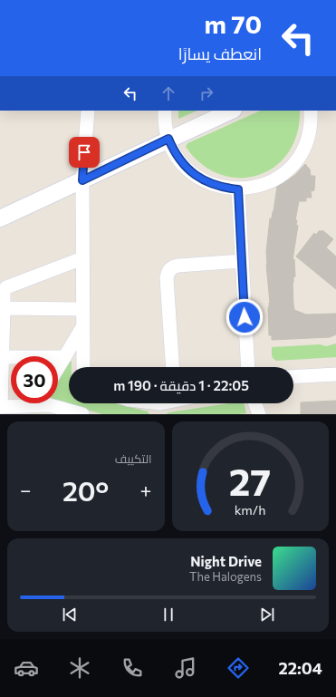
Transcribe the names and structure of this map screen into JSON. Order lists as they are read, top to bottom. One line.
{"page":{"turn":["70 m","انعطف يسارًا"],"limit":"30","trip":"22:05 · 1 دقيقة · 190 m","tile":"التكييف","heat":["−","20°","+"],"song":["Night Drive","The Halogens"],"tabs":"22:04","gauge":["27","km/h"]}}
